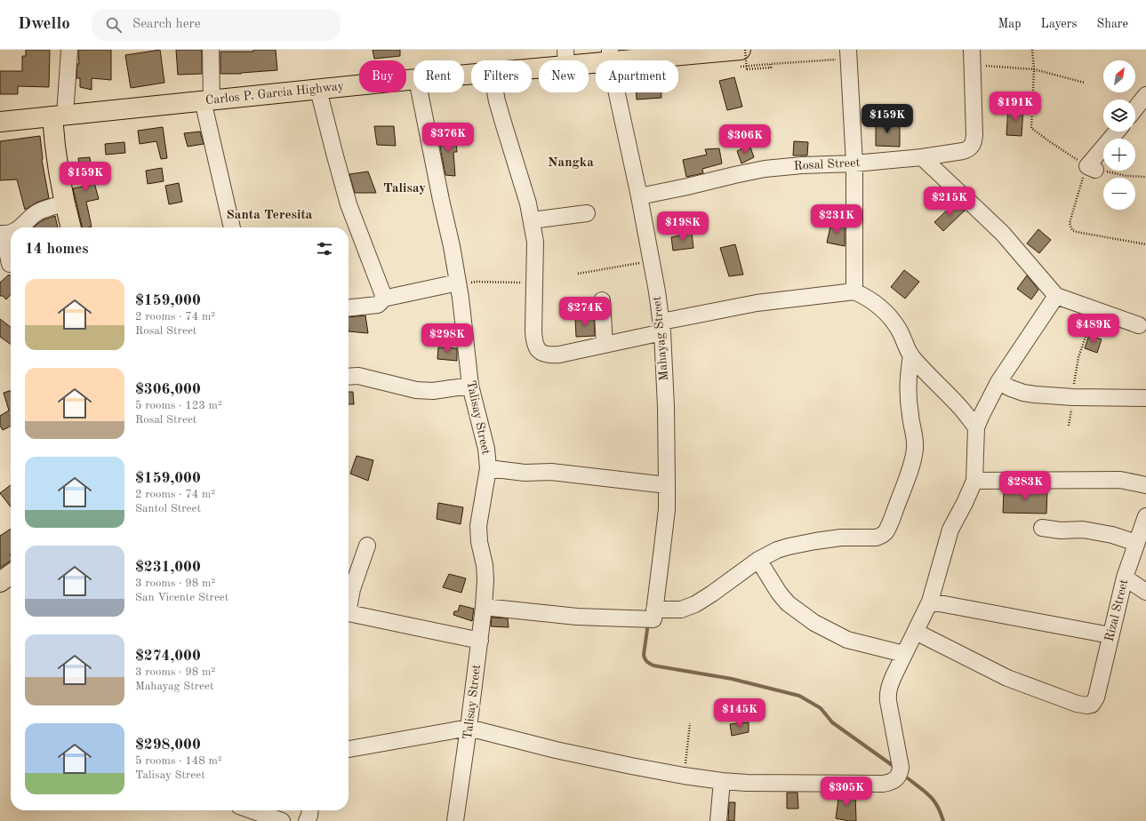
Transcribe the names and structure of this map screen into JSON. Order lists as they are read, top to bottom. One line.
{"streets":{"main road":["Carlos P. Garcia Highway"],"street":["Rosal Street","Mahayag Street","Talisay Street","Rizal Street"]},"crossings":[["Carlos P. Garcia Highway","Mahayag Street"],["Rosal Street","Mahayag Street"]],"districts":["Nangka","Talisay","Santa Teresita"],"north":"top right","page":{"header":"Dwello","search":"Search here","nav":["Map","Layers","Share"],"map_buttons":["+","−"],"chip":["Buy","Rent","Filters","New","Apartment"],"price":["$191K","$159K","$376K","$306K","$159K","$215K","$231K","$198K","$274K","$489K","$298K","$283K","$145K","$305K"],"heading":"14 homes","list":[{"name":"$159,000","note":"2 rooms · 74 m² · Rosal Street"},{"name":"$306,000","note":"5 rooms · 123 m² · Rosal Street"},{"name":"$159,000","note":"2 rooms · 74 m² · Santol Street"},{"name":"$231,000","note":"3 rooms · 98 m² · San Vicente Street"},{"name":"$274,000","note":"3 rooms · 98 m² · Mahayag Street"},{"name":"$298,000","note":"5 rooms · 148 m² · Talisay Street"}]}}
